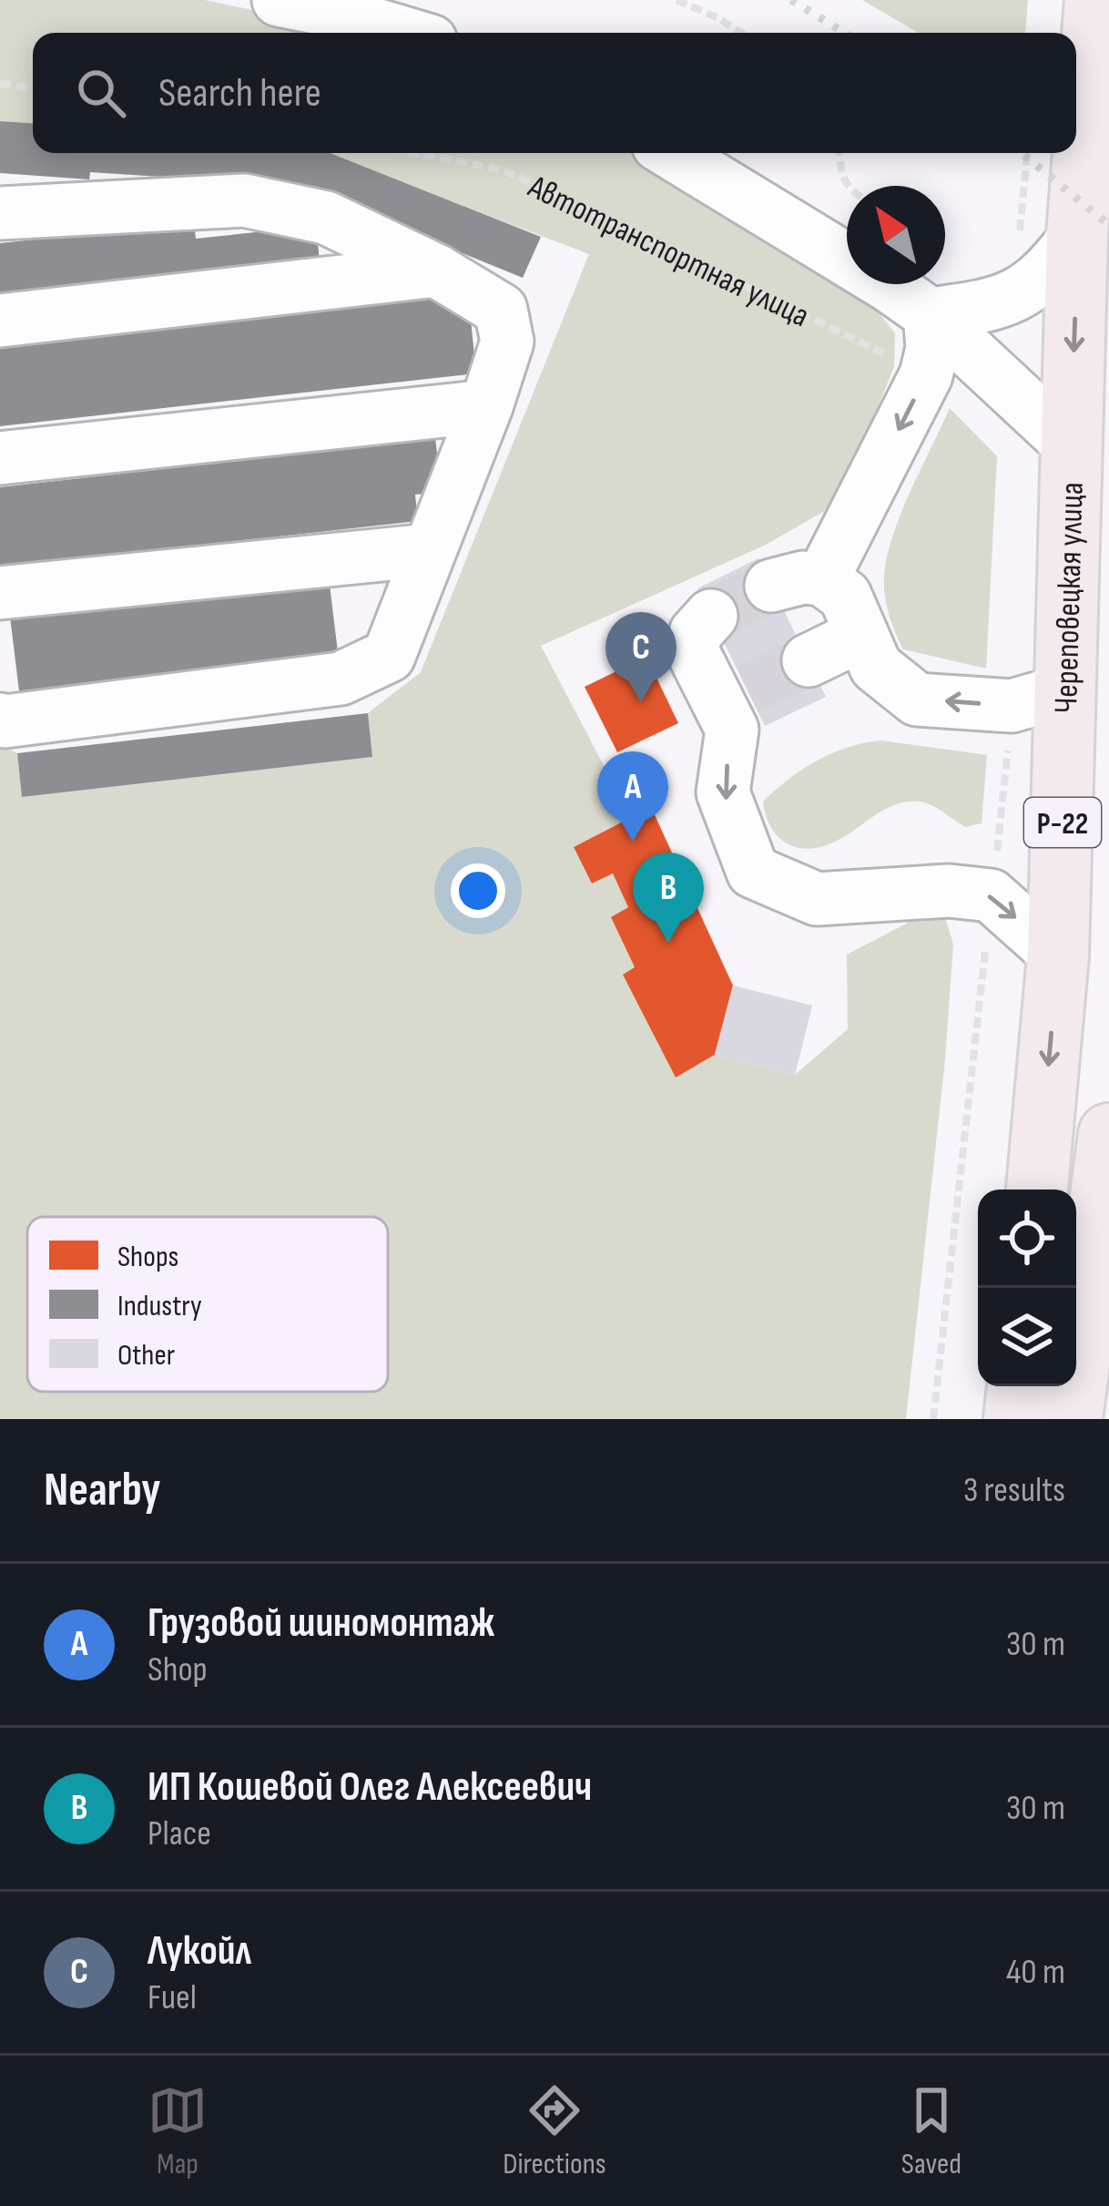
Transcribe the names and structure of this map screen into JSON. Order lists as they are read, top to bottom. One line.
{"streets":{"highway":["Череповецкая улица","Р-22"],"path":["Автотранспортная улица"]},"one_way":["Череповецкая улица"],"legend":["Shops","Industry","Other"],"north":"top left","page":{"search":"Search here","pins":["C","A","B"],"heading":["Nearby","3 results"],"list":[{"mark":"A","name":"Грузовой шиномонтаж","note":"Shop","value":"30 m"},{"mark":"B","name":"ИП Кошевой Олег Алексеевич","note":"Place","value":"30 m"},{"mark":"C","name":"Лукойл","note":"Fuel","value":"40 m"}],"nav":["Map","Directions","Saved"]}}
